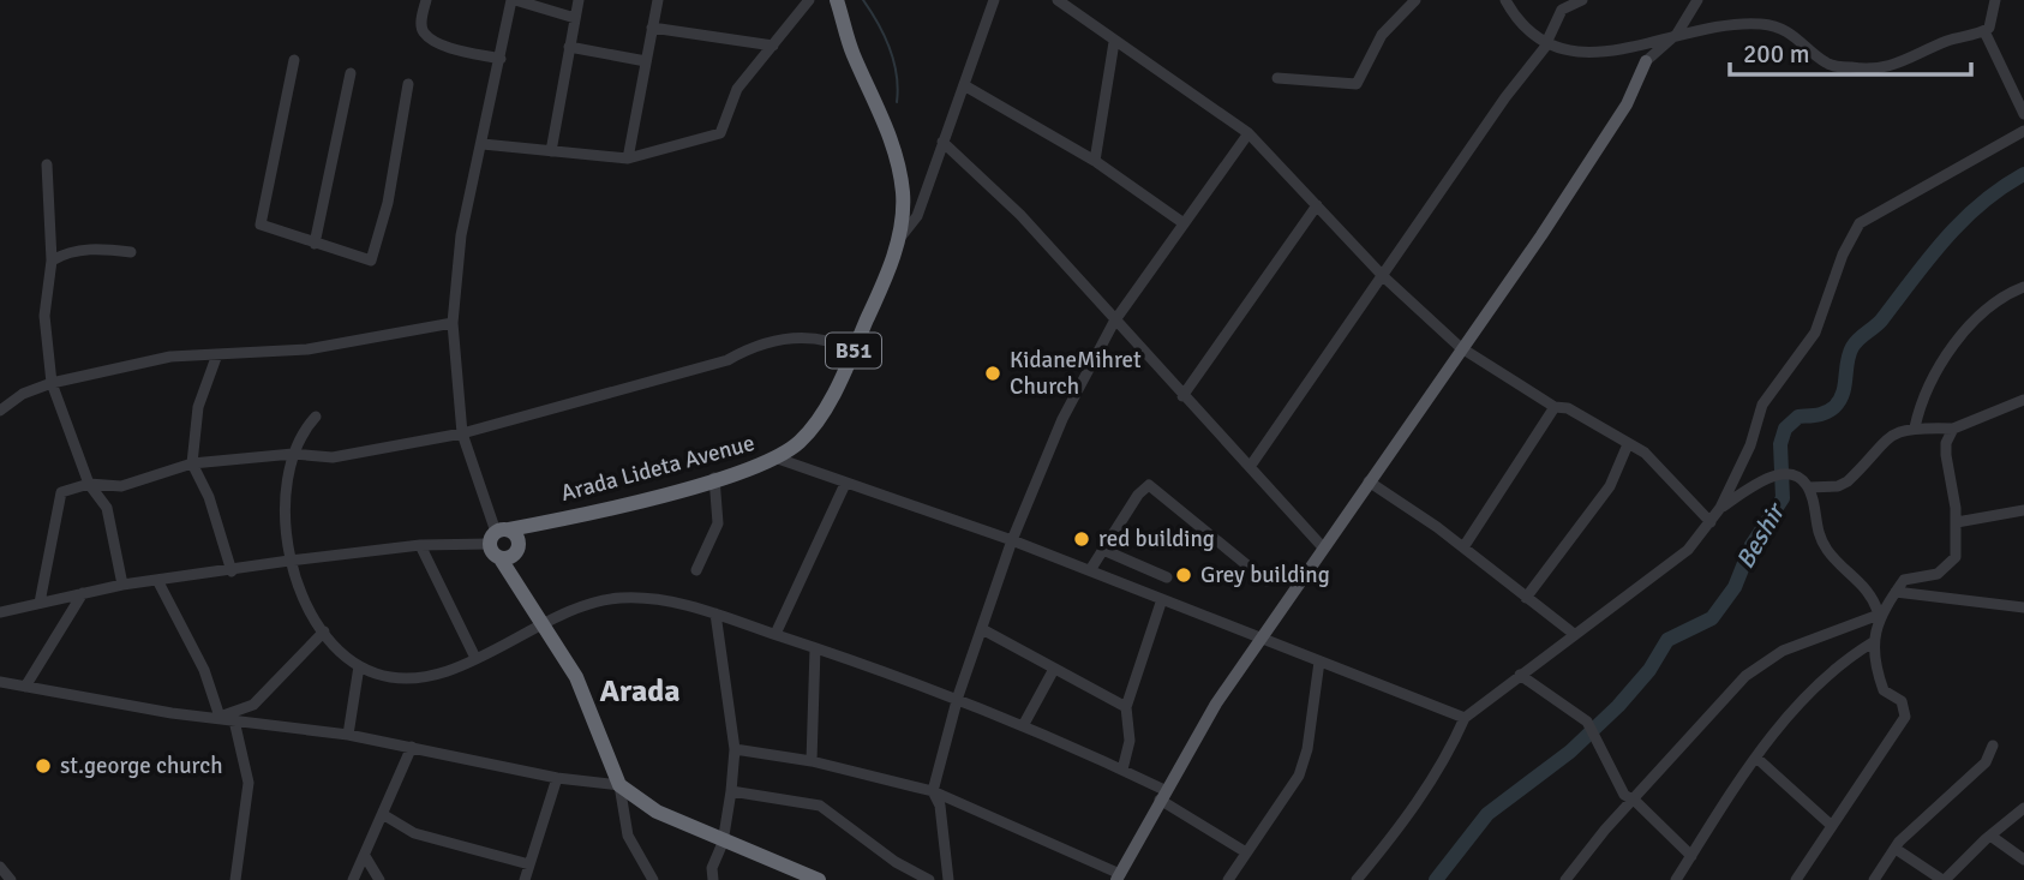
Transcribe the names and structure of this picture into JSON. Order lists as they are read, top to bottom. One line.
{"streets":{"highway":["B51","Arada Lideta Avenue"]},"districts":["Arada"],"water":["Beshir"],"places":["KidaneMihret Church","red building","Grey building","st.george church"],"scale_bar":"200 m"}
